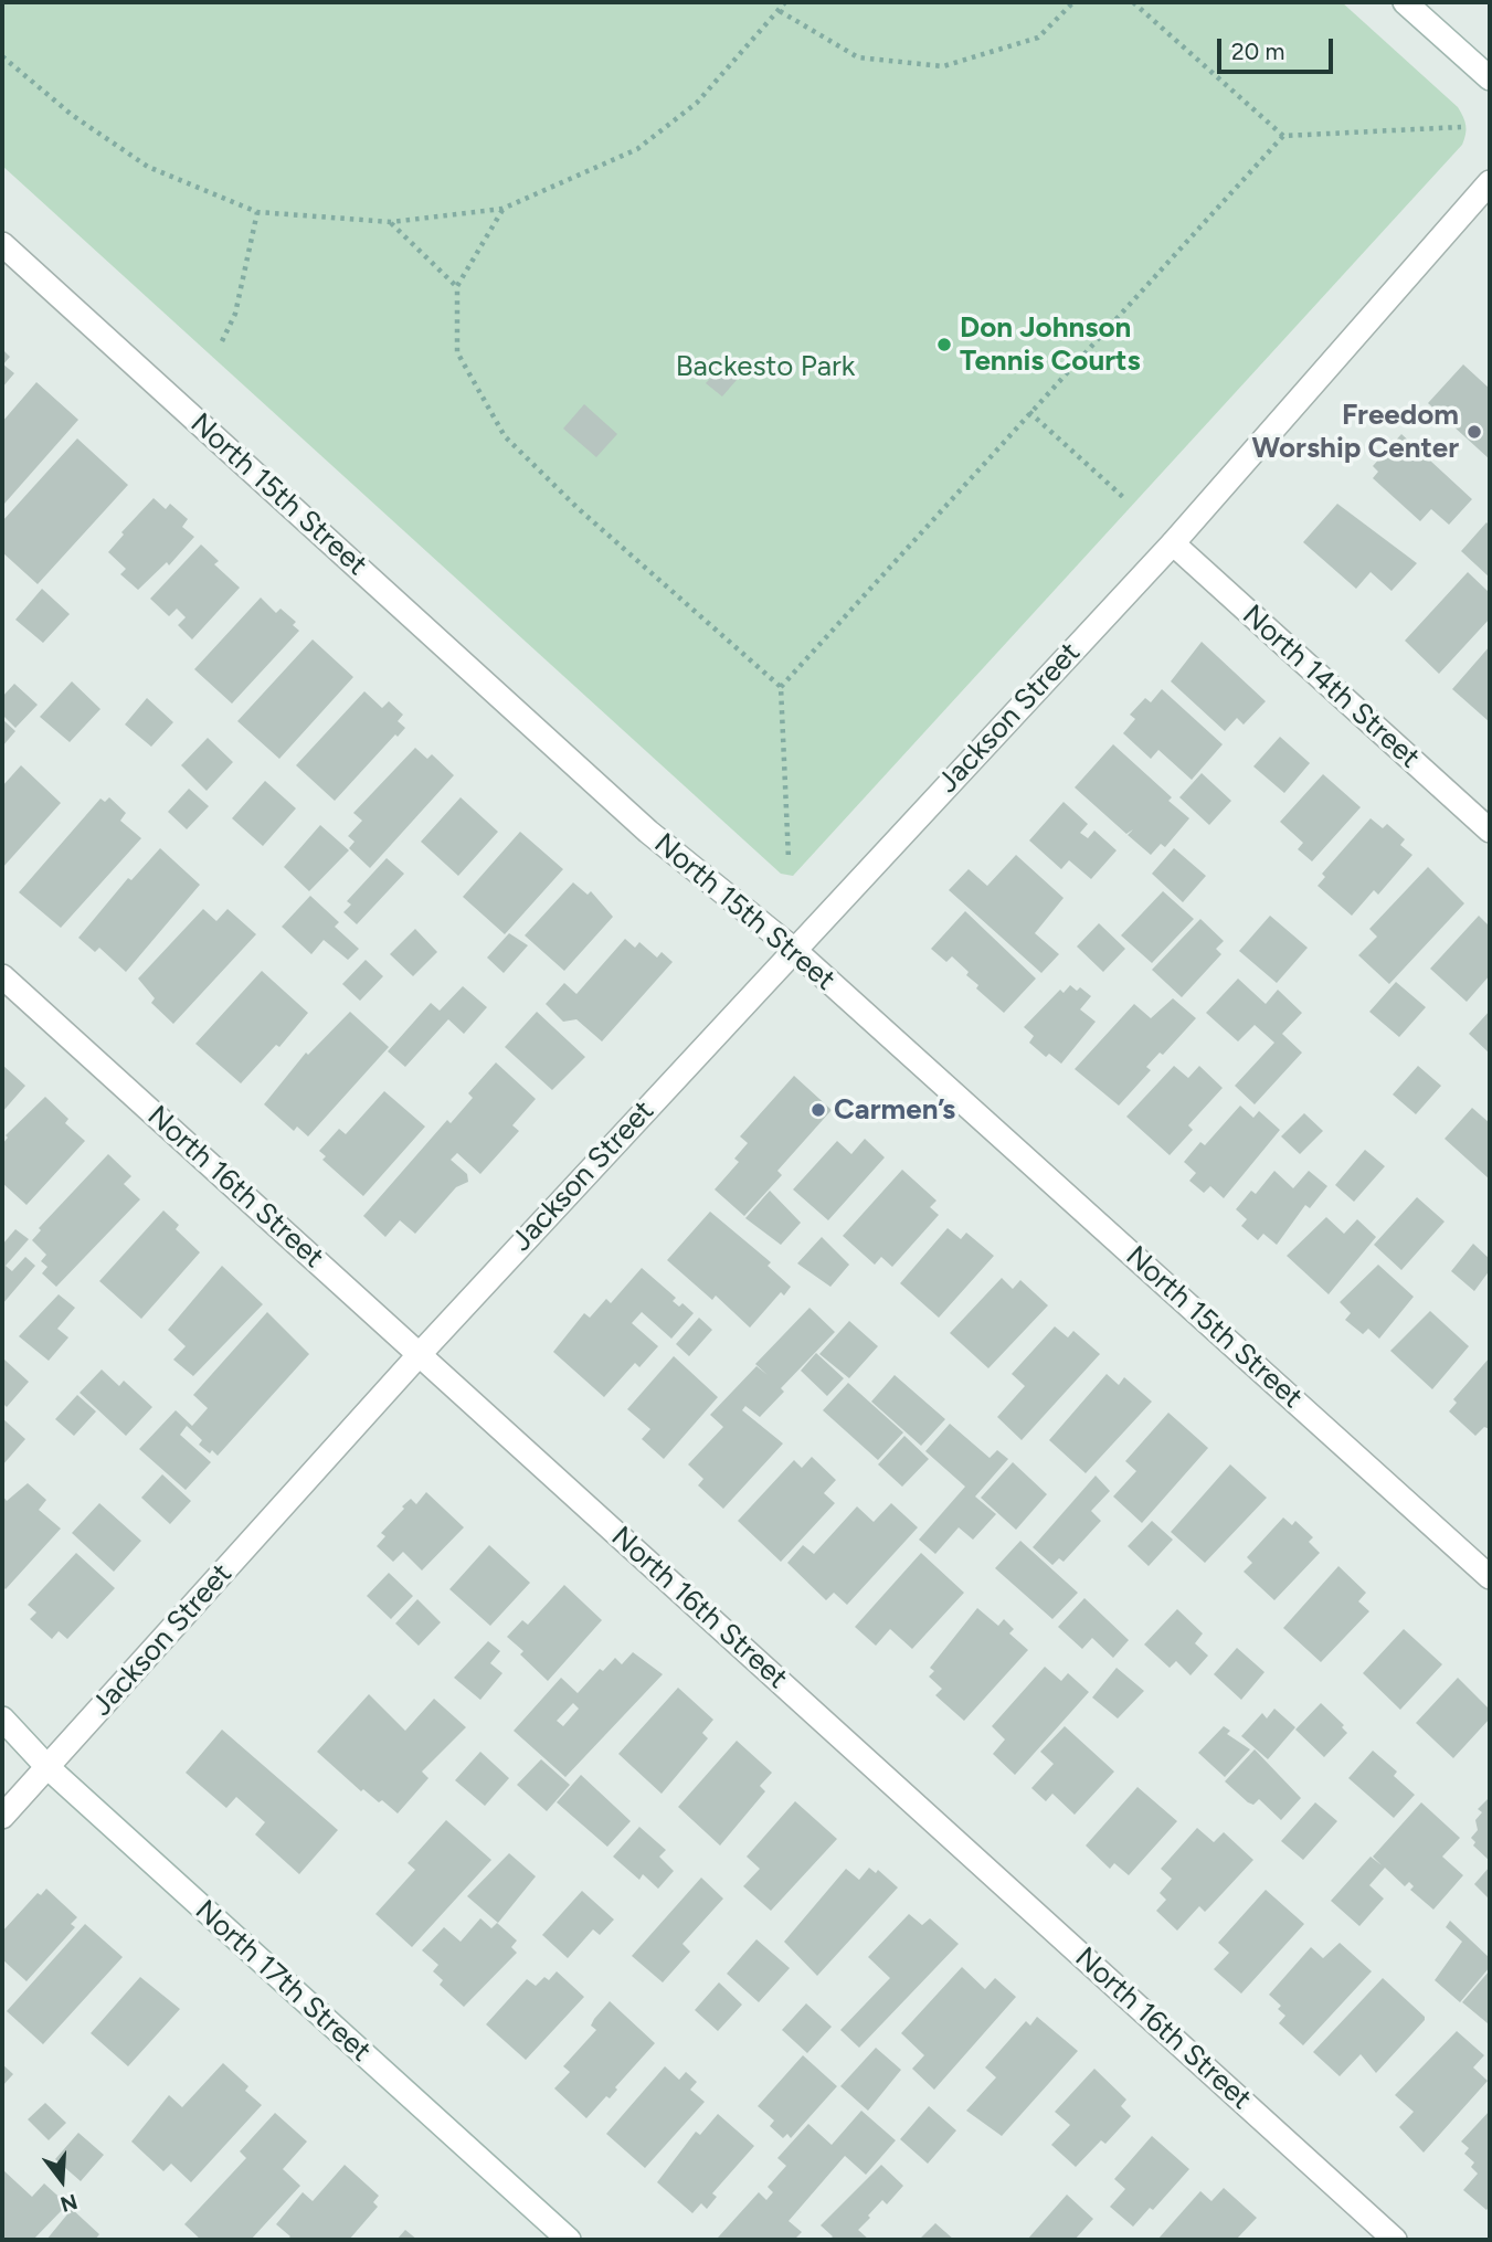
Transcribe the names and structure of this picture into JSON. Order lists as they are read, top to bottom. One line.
{"streets":{"street":["North 15th Street","North 14th Street","Jackson Street","North 16th Street","North 17th Street"]},"crossings":[["North 15th Street","Jackson Street"],["North 14th Street","Jackson Street"],["Jackson Street","North 16th Street"],["Jackson Street","North 17th Street"]],"parks":["Backesto Park"],"places":["Don Johnson Tennis Courts","Freedom Worship Center","Carmen’s"],"scale_bar":"20 m","north":"bottom"}
